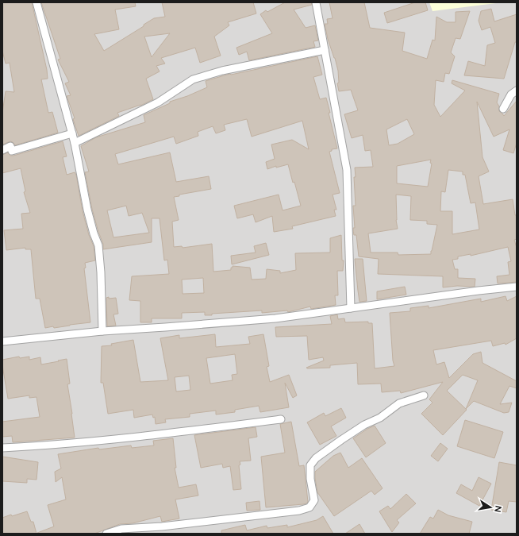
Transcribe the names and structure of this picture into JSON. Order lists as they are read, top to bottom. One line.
{"north":"right"}
